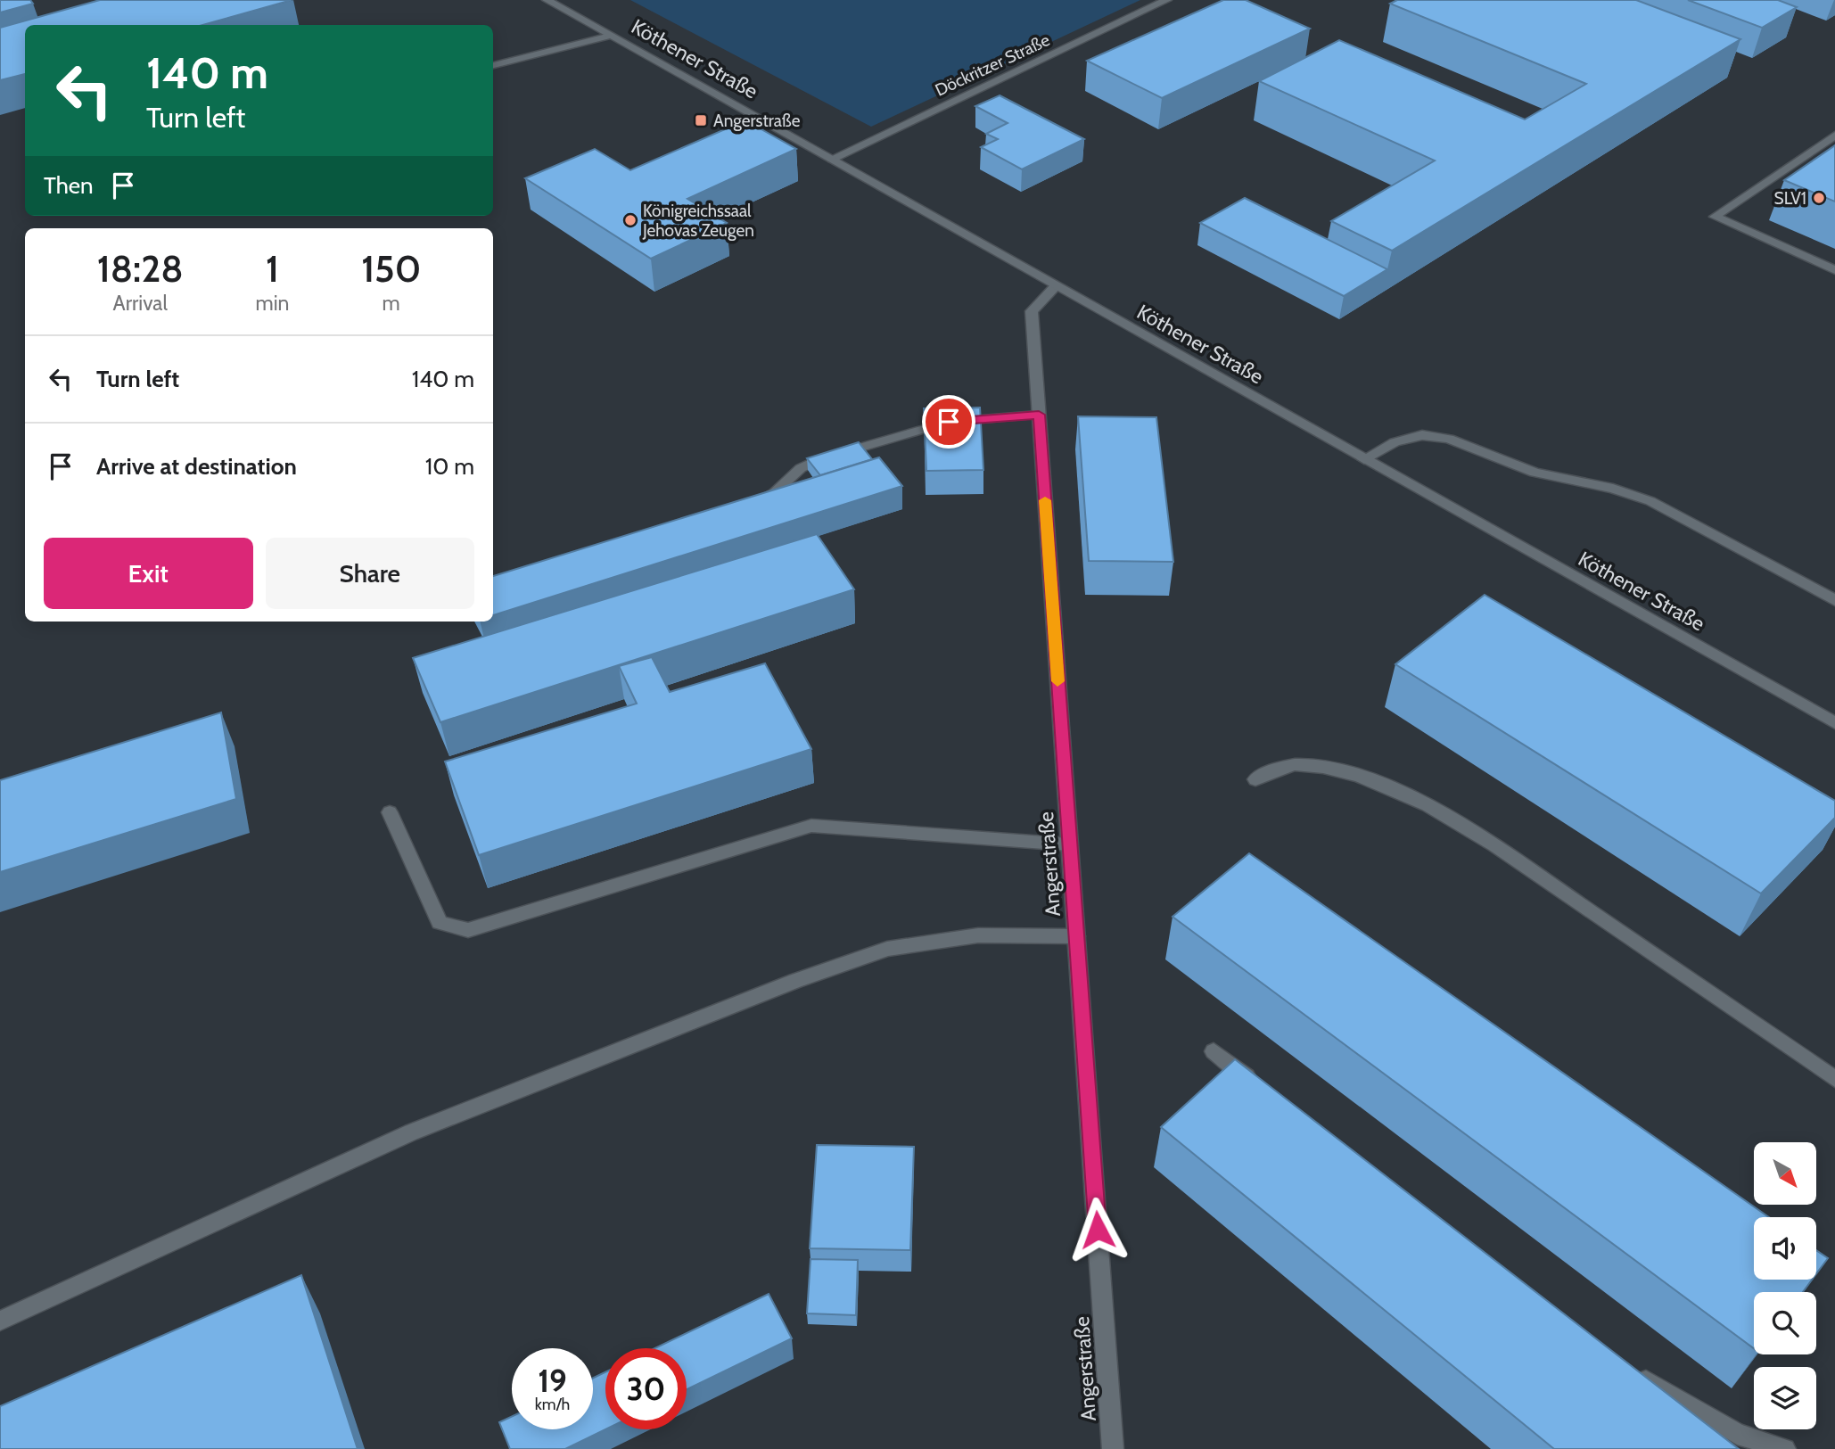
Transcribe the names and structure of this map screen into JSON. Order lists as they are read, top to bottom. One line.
{"streets":{"street":["Köthener Straße","Döckritzer Straße","Angerstraße"]},"crossings":[["Köthener Straße","Döckritzer Straße"],["Köthener Straße","Angerstraße"]],"places":{"transit":["Angerstraße"],"other":["SLV1","Königreichssaal Jehovas Zeugen"]},"north":"bottom right","page":{"turn":["140 m","Turn left"],"then":"Then","eta":["18:28","Arrival","1","min","150","m"],"list":[{"name":"Turn left","value":"140 m"},{"name":"Arrive at destination","value":"10 m"}],"buttons":["Exit","Share"],"speed":"19 km/h","limit":"30"}}
